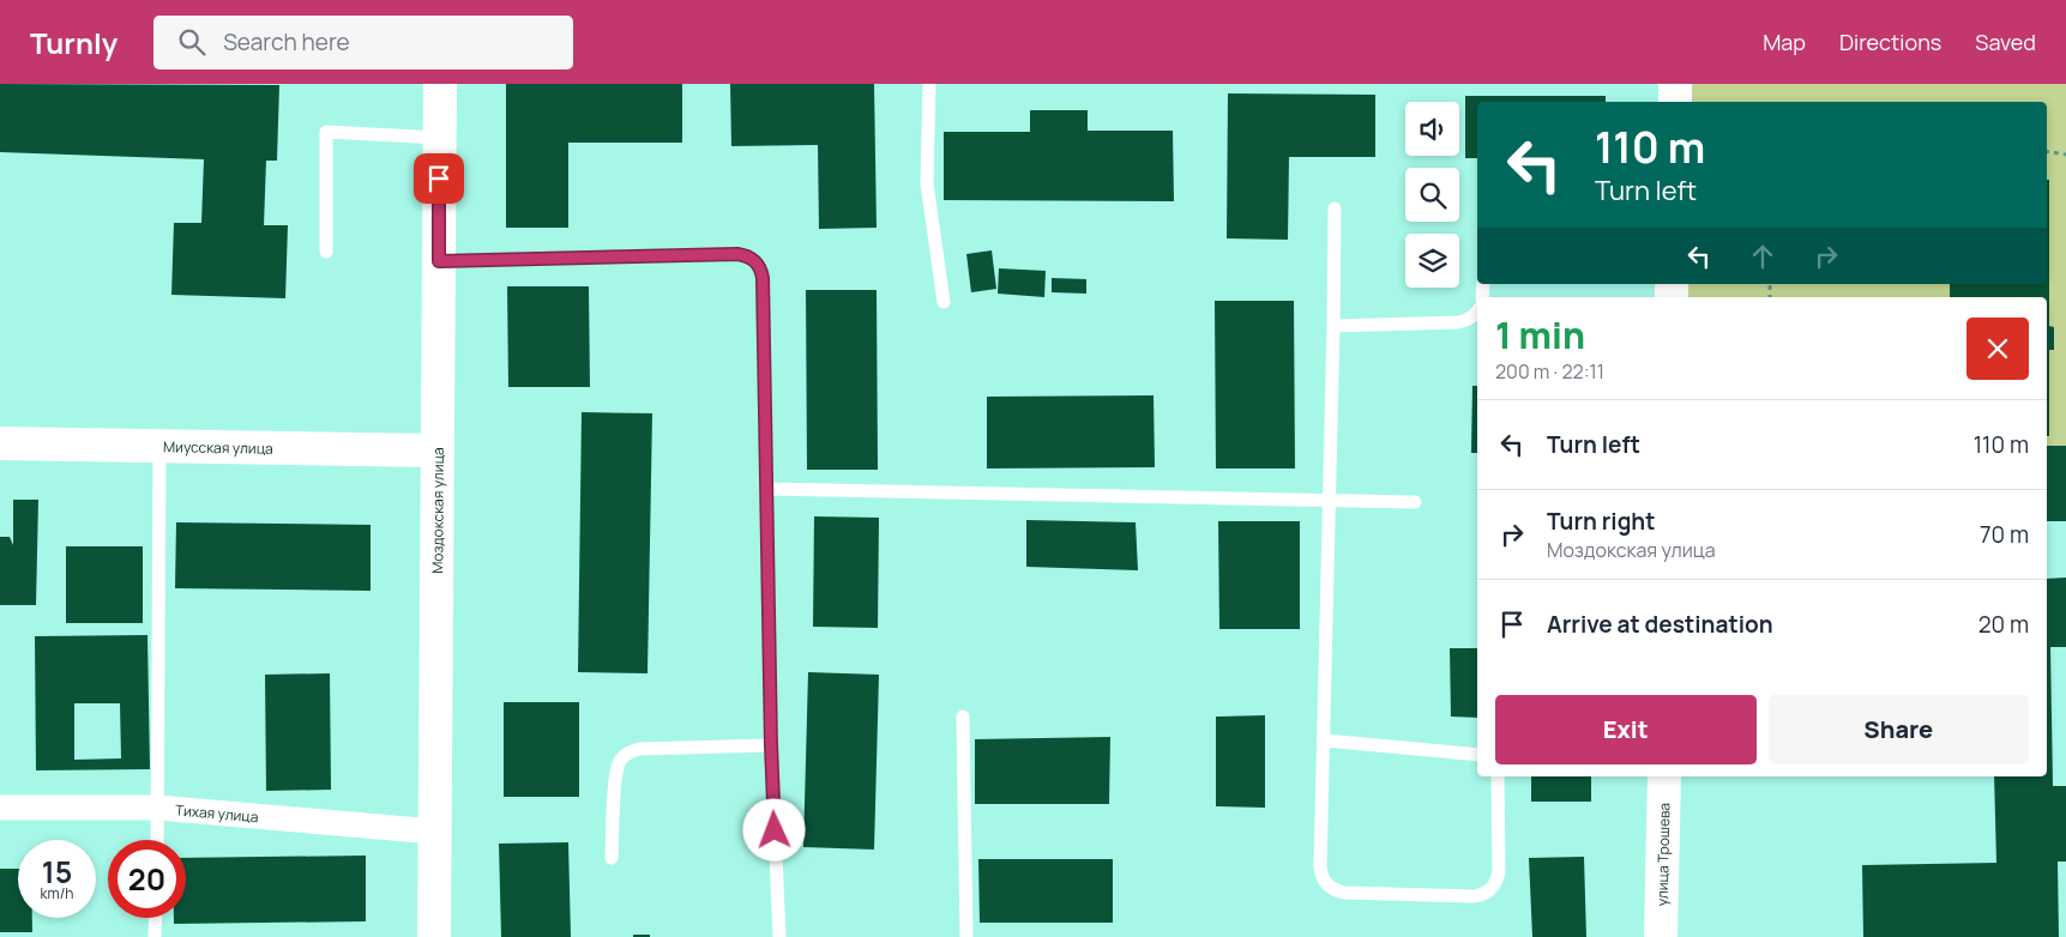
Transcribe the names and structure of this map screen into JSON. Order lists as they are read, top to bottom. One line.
{"streets":{"street":["Миусская улица","Моздокская улица","Тихая улица","улица Трошева"]},"crossings":[["Миусская улица","Моздокская улица"],["Моздокская улица","Тихая улица"]],"page":{"header":"Turnly","search":"Search here","nav":["Map","Directions","Saved"],"turn":["110 m","Turn left"],"heading":["1 min","200 m · 22:11"],"list":[{"name":"Turn left","value":"110 m"},{"name":"Turn right","note":"Моздокская улица","value":"70 m"},{"name":"Arrive at destination","value":"20 m"}],"buttons":["Exit","Share"],"speed":"15 km/h","limit":"20"}}
